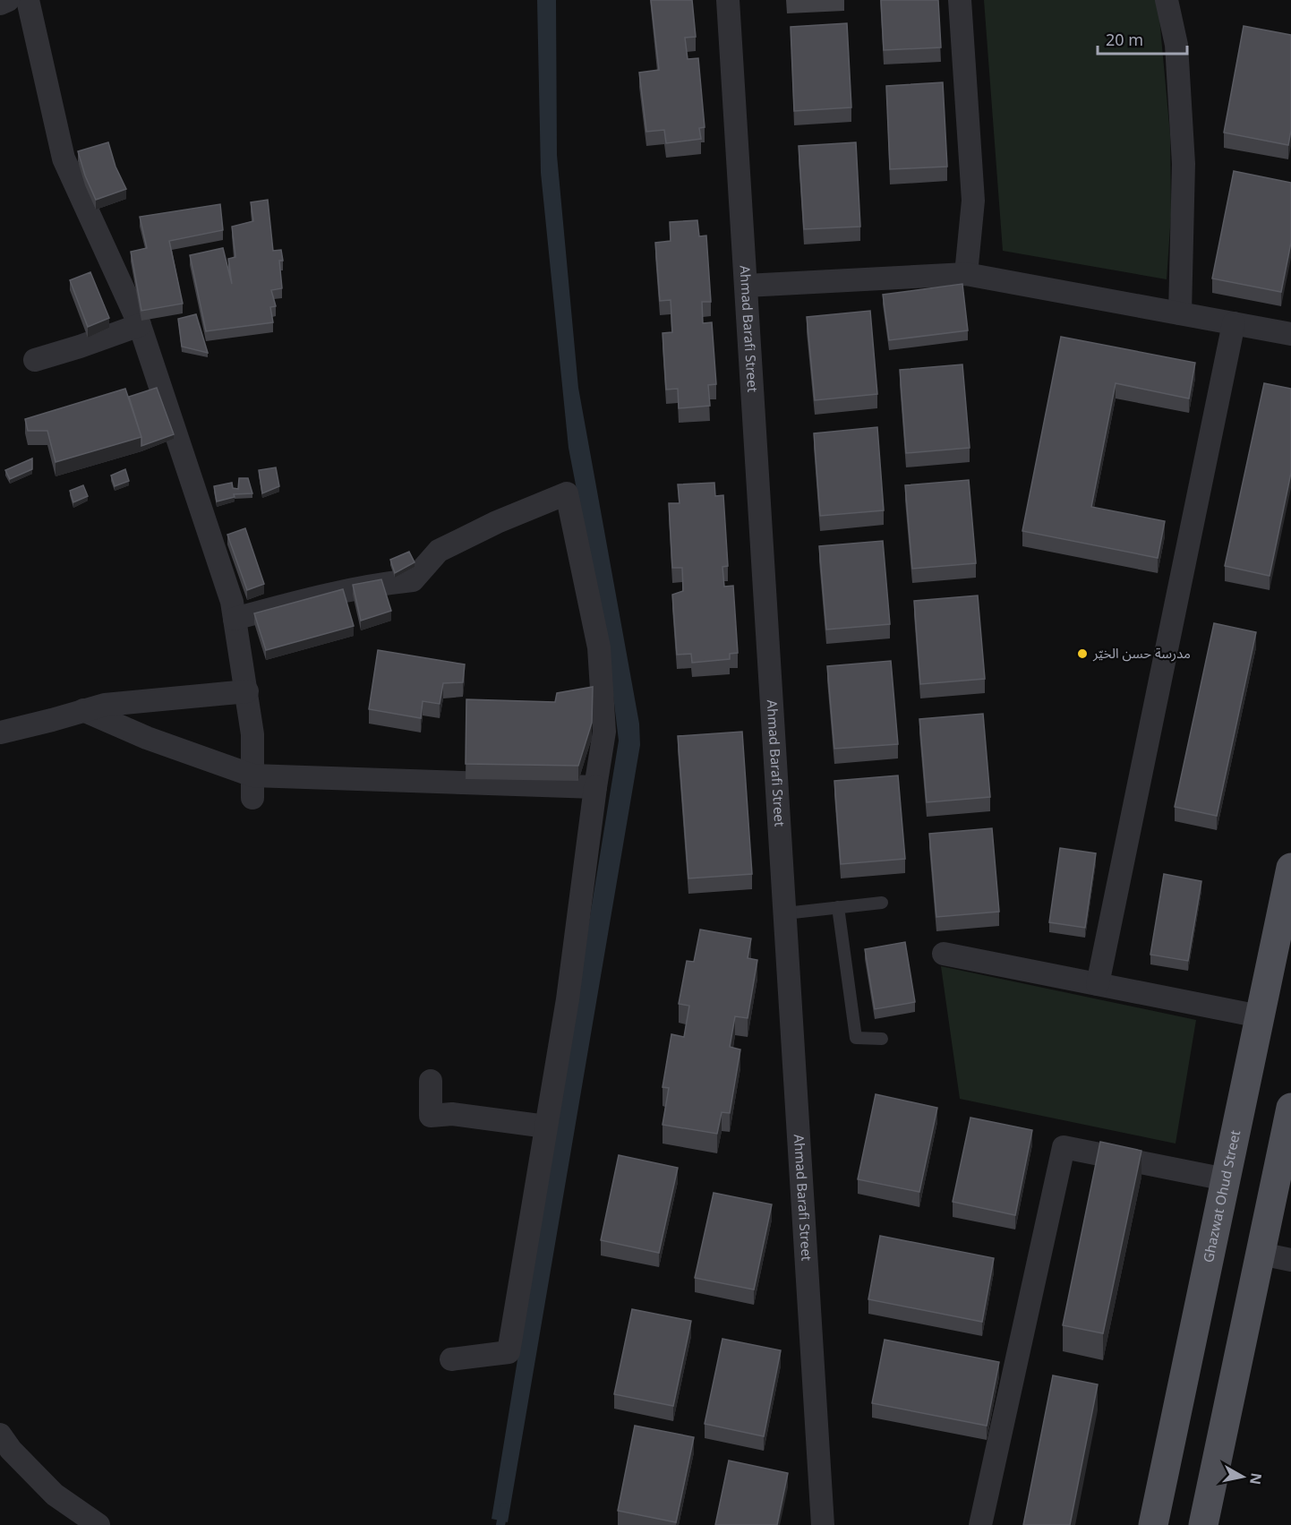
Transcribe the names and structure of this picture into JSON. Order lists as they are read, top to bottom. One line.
{"streets":{"main road":["Ghazwat Ohud Street"],"street":["Ahmad Barafi Street"]},"places":["مدرسة حسن الخيّر"],"scale_bar":"20 m","north":"right"}
